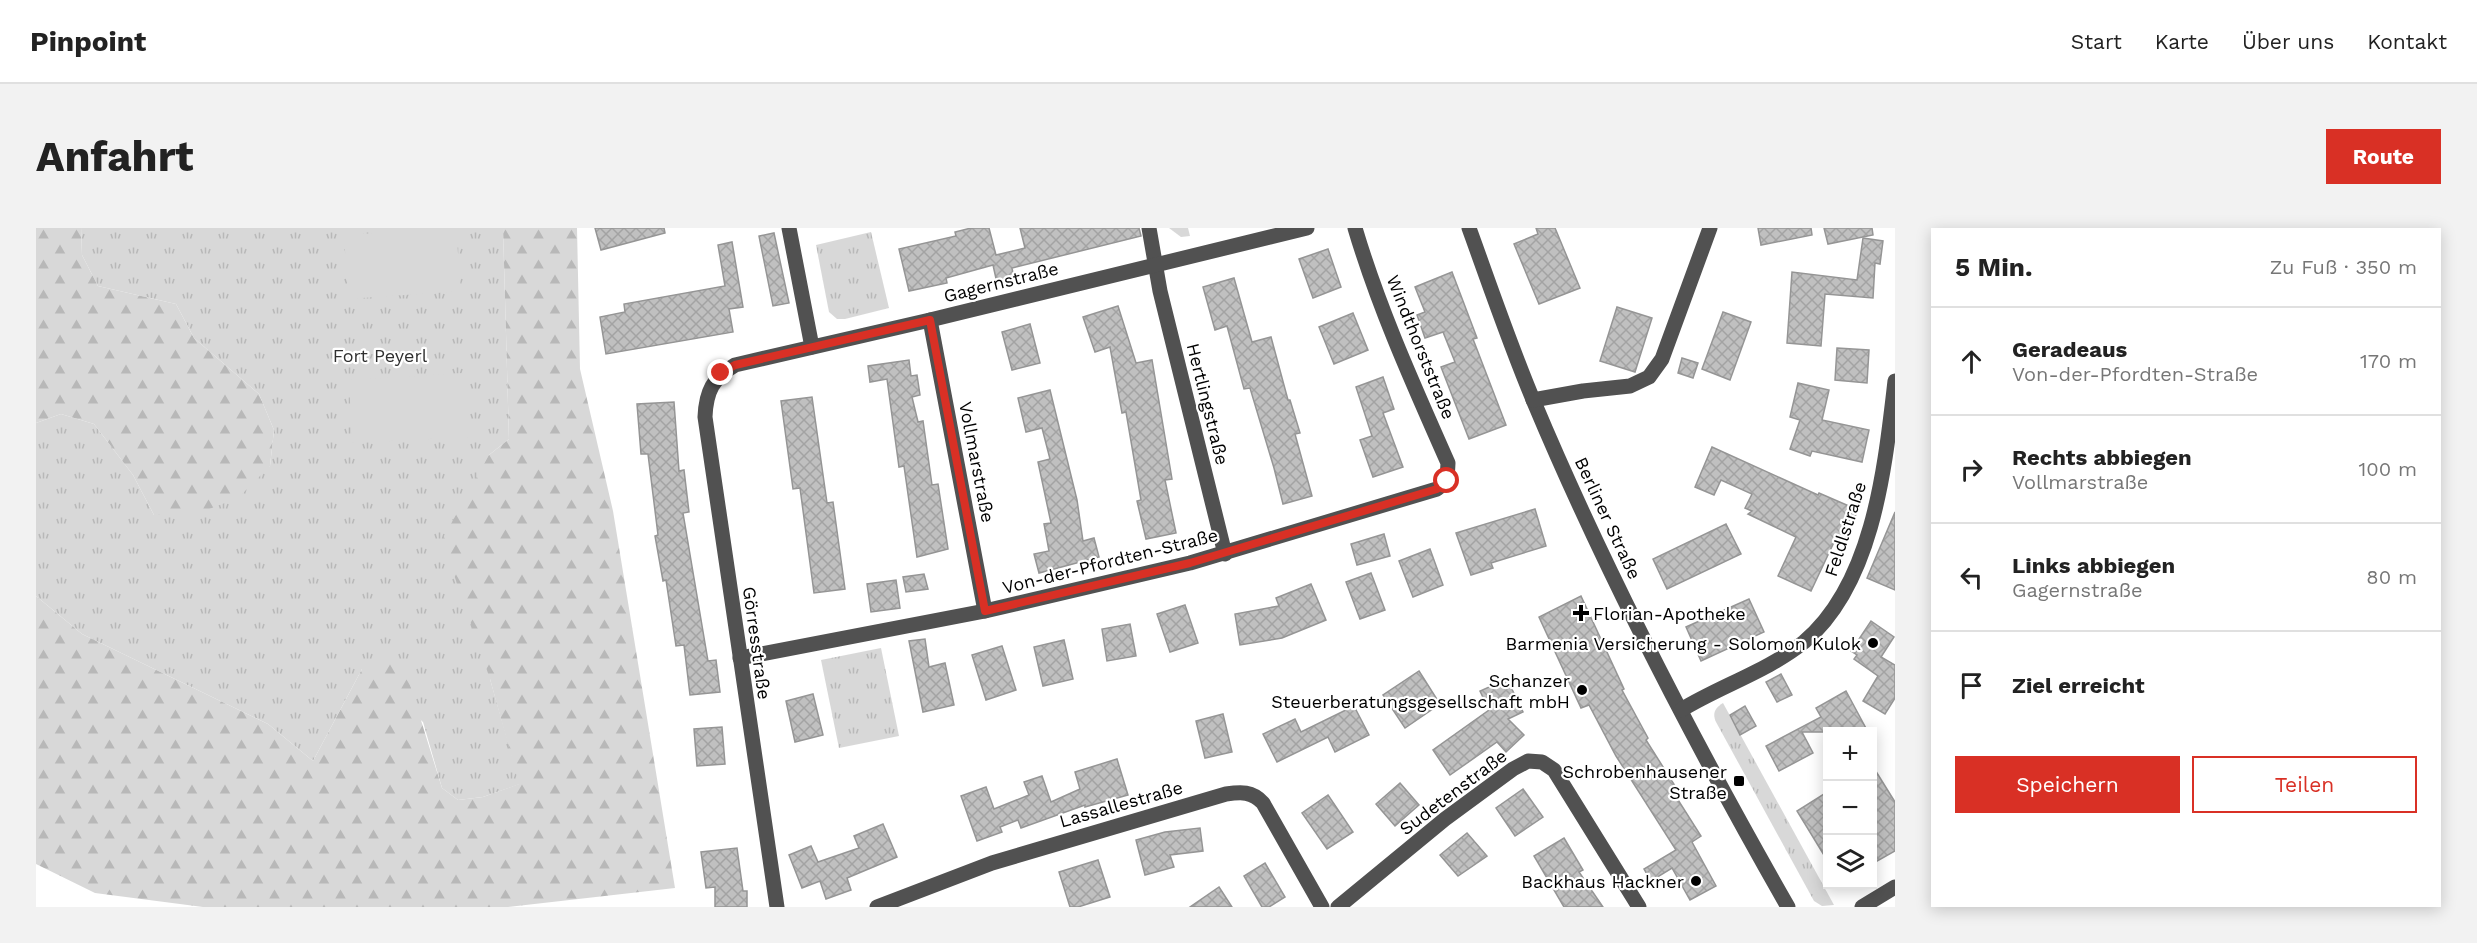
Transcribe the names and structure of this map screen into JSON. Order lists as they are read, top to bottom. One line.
{"streets":{"street":["Gagernstraße","Windthorststraße","Hertlingstraße","Vollmarstraße","Berliner Straße","Feldlstraße","Von-der-Pfordten-Straße","Görresstraße","Sudetenstraße","Lassallestraße"]},"crossings":[["Gagernstraße","Hertlingstraße"],["Gagernstraße","Vollmarstraße"],["Gagernstraße","Görresstraße"],["Windthorststraße","Von-der-Pfordten-Straße"],["Hertlingstraße","Von-der-Pfordten-Straße"],["Vollmarstraße","Von-der-Pfordten-Straße"],["Berliner Straße","Feldlstraße"],["Von-der-Pfordten-Straße","Görresstraße"]],"parks":["Fort Peyerl"],"places":{"health":["Florian-Apotheke"],"other":["Barmenia Versicherung - Solomon Kulok","Schanzer Steuerberatungsgesellschaft mbH","Backhaus Hackner"],"transit":["Schrobenhausener Straße"]},"page":{"header":"Pinpoint","nav":["Start","Karte","Über uns","Kontakt"],"buttons":["Route",["Speichern","Teilen"]],"title":"Anfahrt","heading":["5 Min.","Zu Fuß · 350 m"],"list":[["Geradeaus","Von-der-Pfordten-Straße","170 m"],["Rechts abbiegen","Vollmarstraße","100 m"],["Links abbiegen","Gagernstraße","80 m"],"Ziel erreicht"],"map_buttons":["+","−"]}}
